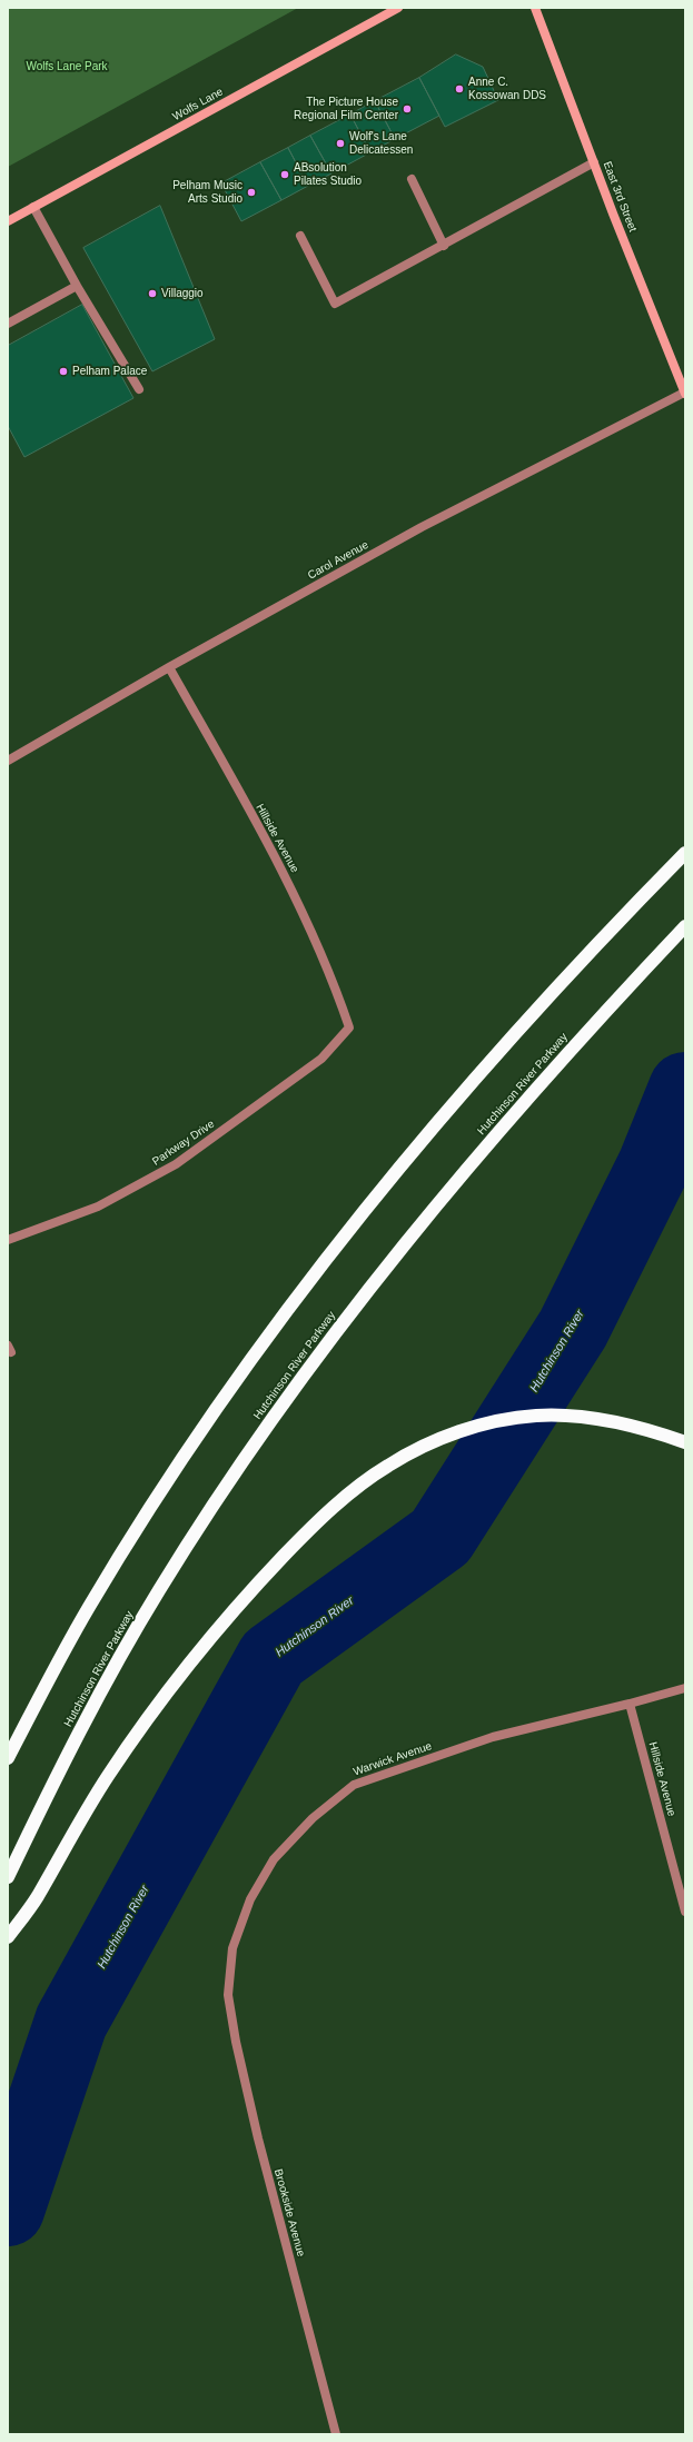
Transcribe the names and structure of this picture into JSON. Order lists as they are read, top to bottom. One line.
{"streets":{"highway":["Hutchinson River Parkway"],"street":["Wolfs Lane","East 3rd Street","Carol Avenue","Hillside Avenue","Parkway Drive","Warwick Avenue","Brookside Avenue"]},"crossings":[["East 3rd Street","Carol Avenue"],["Carol Avenue","Hillside Avenue"],["Hillside Avenue","Parkway Drive"],["Hillside Avenue","Warwick Avenue"],["Warwick Avenue","Brookside Avenue"]],"water":["Hutchinson River"],"parks":["Wolfs Lane Park"],"places":["Anne C. Kossowan DDS","The Picture House Regional Film Center","Wolf's Lane Delicatessen","ABsolution Pilates Studio","Pelham Music Arts Studio","Villaggio","Pelham Palace"]}
